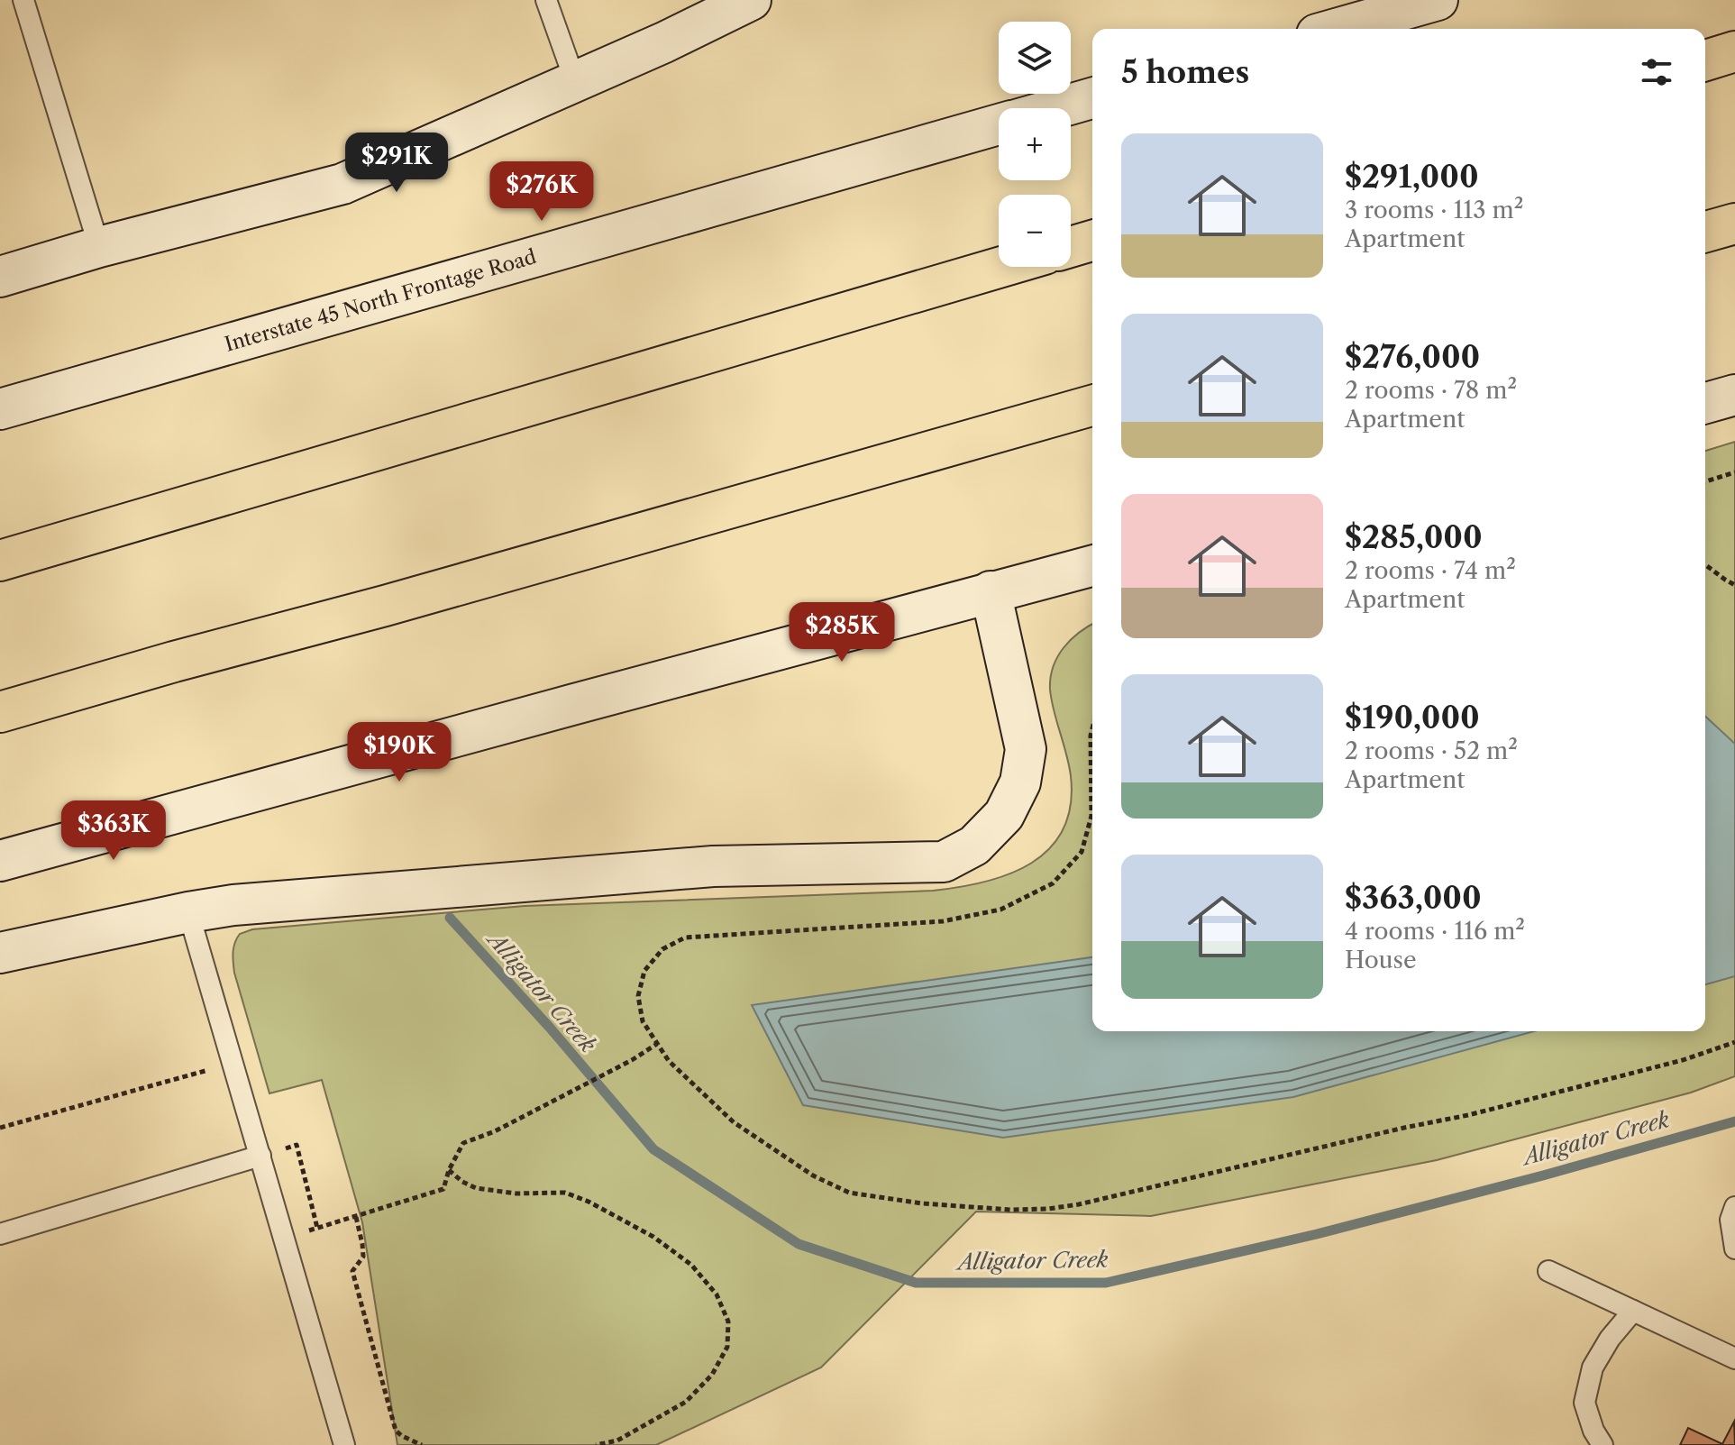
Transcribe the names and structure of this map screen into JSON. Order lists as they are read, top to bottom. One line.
{"streets":{"main road":["Interstate 45 North Frontage Road"]},"water":["Alligator Creek"],"page":{"map_buttons":["+","−"],"heading":"5 homes","list":[{"name":"$291,000","note":"3 rooms · 113 m² · Apartment"},{"name":"$276,000","note":"2 rooms · 78 m² · Apartment"},{"name":"$285,000","note":"2 rooms · 74 m² · Apartment"},{"name":"$190,000","note":"2 rooms · 52 m² · Apartment"},{"name":"$363,000","note":"4 rooms · 116 m² · House"}],"price":["$291K","$276K","$285K","$190K","$363K"]}}
